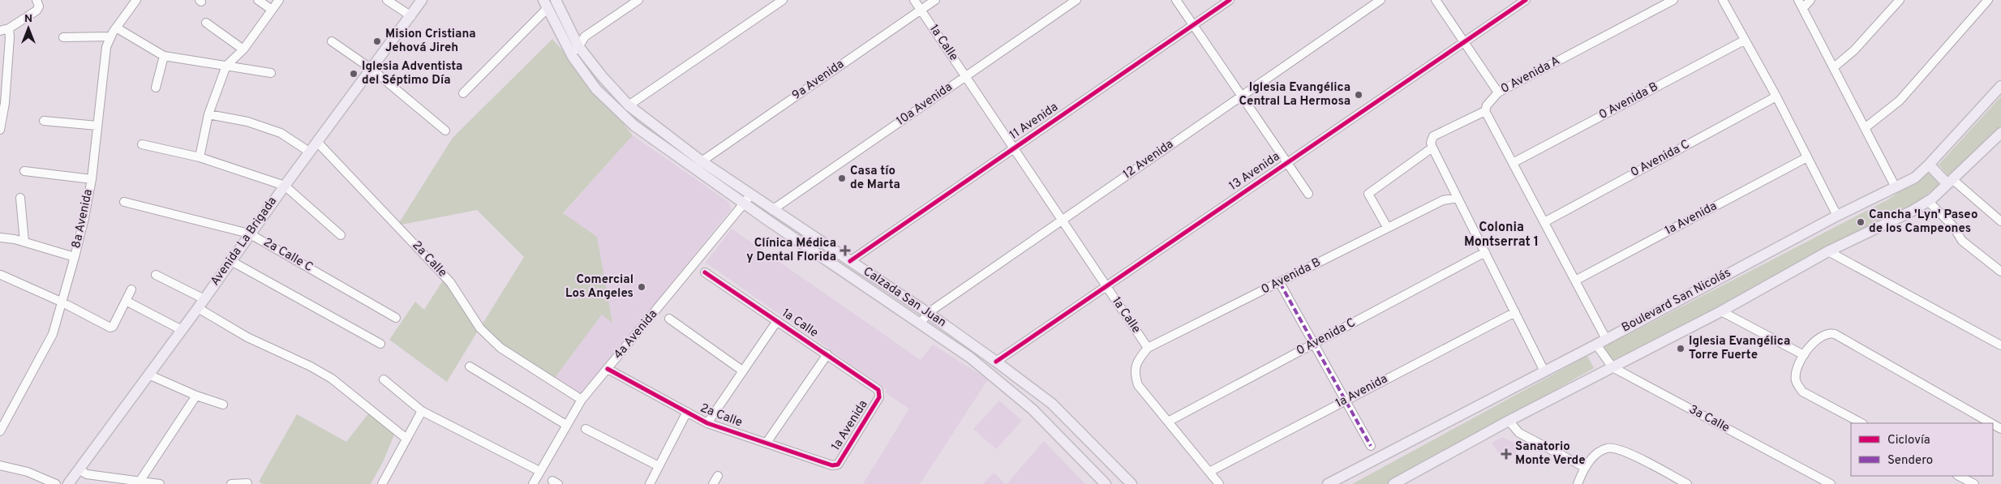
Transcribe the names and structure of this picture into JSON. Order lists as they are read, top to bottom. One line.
{"streets":{"main road":["Avenida La Brigada","Calzada San Juan","Boulevard San Nicolás"],"street":["1a Calle","0 Avenida A","9a Avenida","0 Avenida B","10a Avenida","11 Avenida","0 Avenida C","12 Avenida","13 Avenida","8a Avenida","1a Avenida","2a Calle C","2a Calle","4a Avenida","3a Calle"]},"crossings":[["1a Calle","9a Avenida"],["1a Calle","0 Avenida B"],["1a Calle","10a Avenida"],["1a Calle","11 Avenida"],["1a Calle","12 Avenida"],["1a Calle","13 Avenida"],["1a Calle","1a Avenida"],["9a Avenida","Calzada San Juan"],["0 Avenida B","0 Avenida C"],["10a Avenida","Calzada San Juan"],["11 Avenida","Calzada San Juan"],["12 Avenida","Calzada San Juan"],["13 Avenida","Calzada San Juan"],["1a Avenida","2a Calle"],["Avenida La Brigada","2a Calle C"],["Avenida La Brigada","2a Calle"],["2a Calle","4a Avenida"],["Calzada San Juan","4a Avenida"],["Boulevard San Nicolás","3a Calle"]],"districts":["Colonia Montserrat 1"],"places":{"other":["Mision Cristiana Jehová Jireh","Iglesia Adventista del Séptimo Día","Iglesia Evangélica Central La Hermosa","Casa tío de Marta","Cancha 'Lyn' Paseo de los Campeones","Comercial Los Angeles","Iglesia Evangélica Torre Fuerte"],"health":["Clínica Médica y Dental Florida","Sanatorio Monte Verde"]},"legend":["Ciclovía","Sendero"],"north":"top"}
